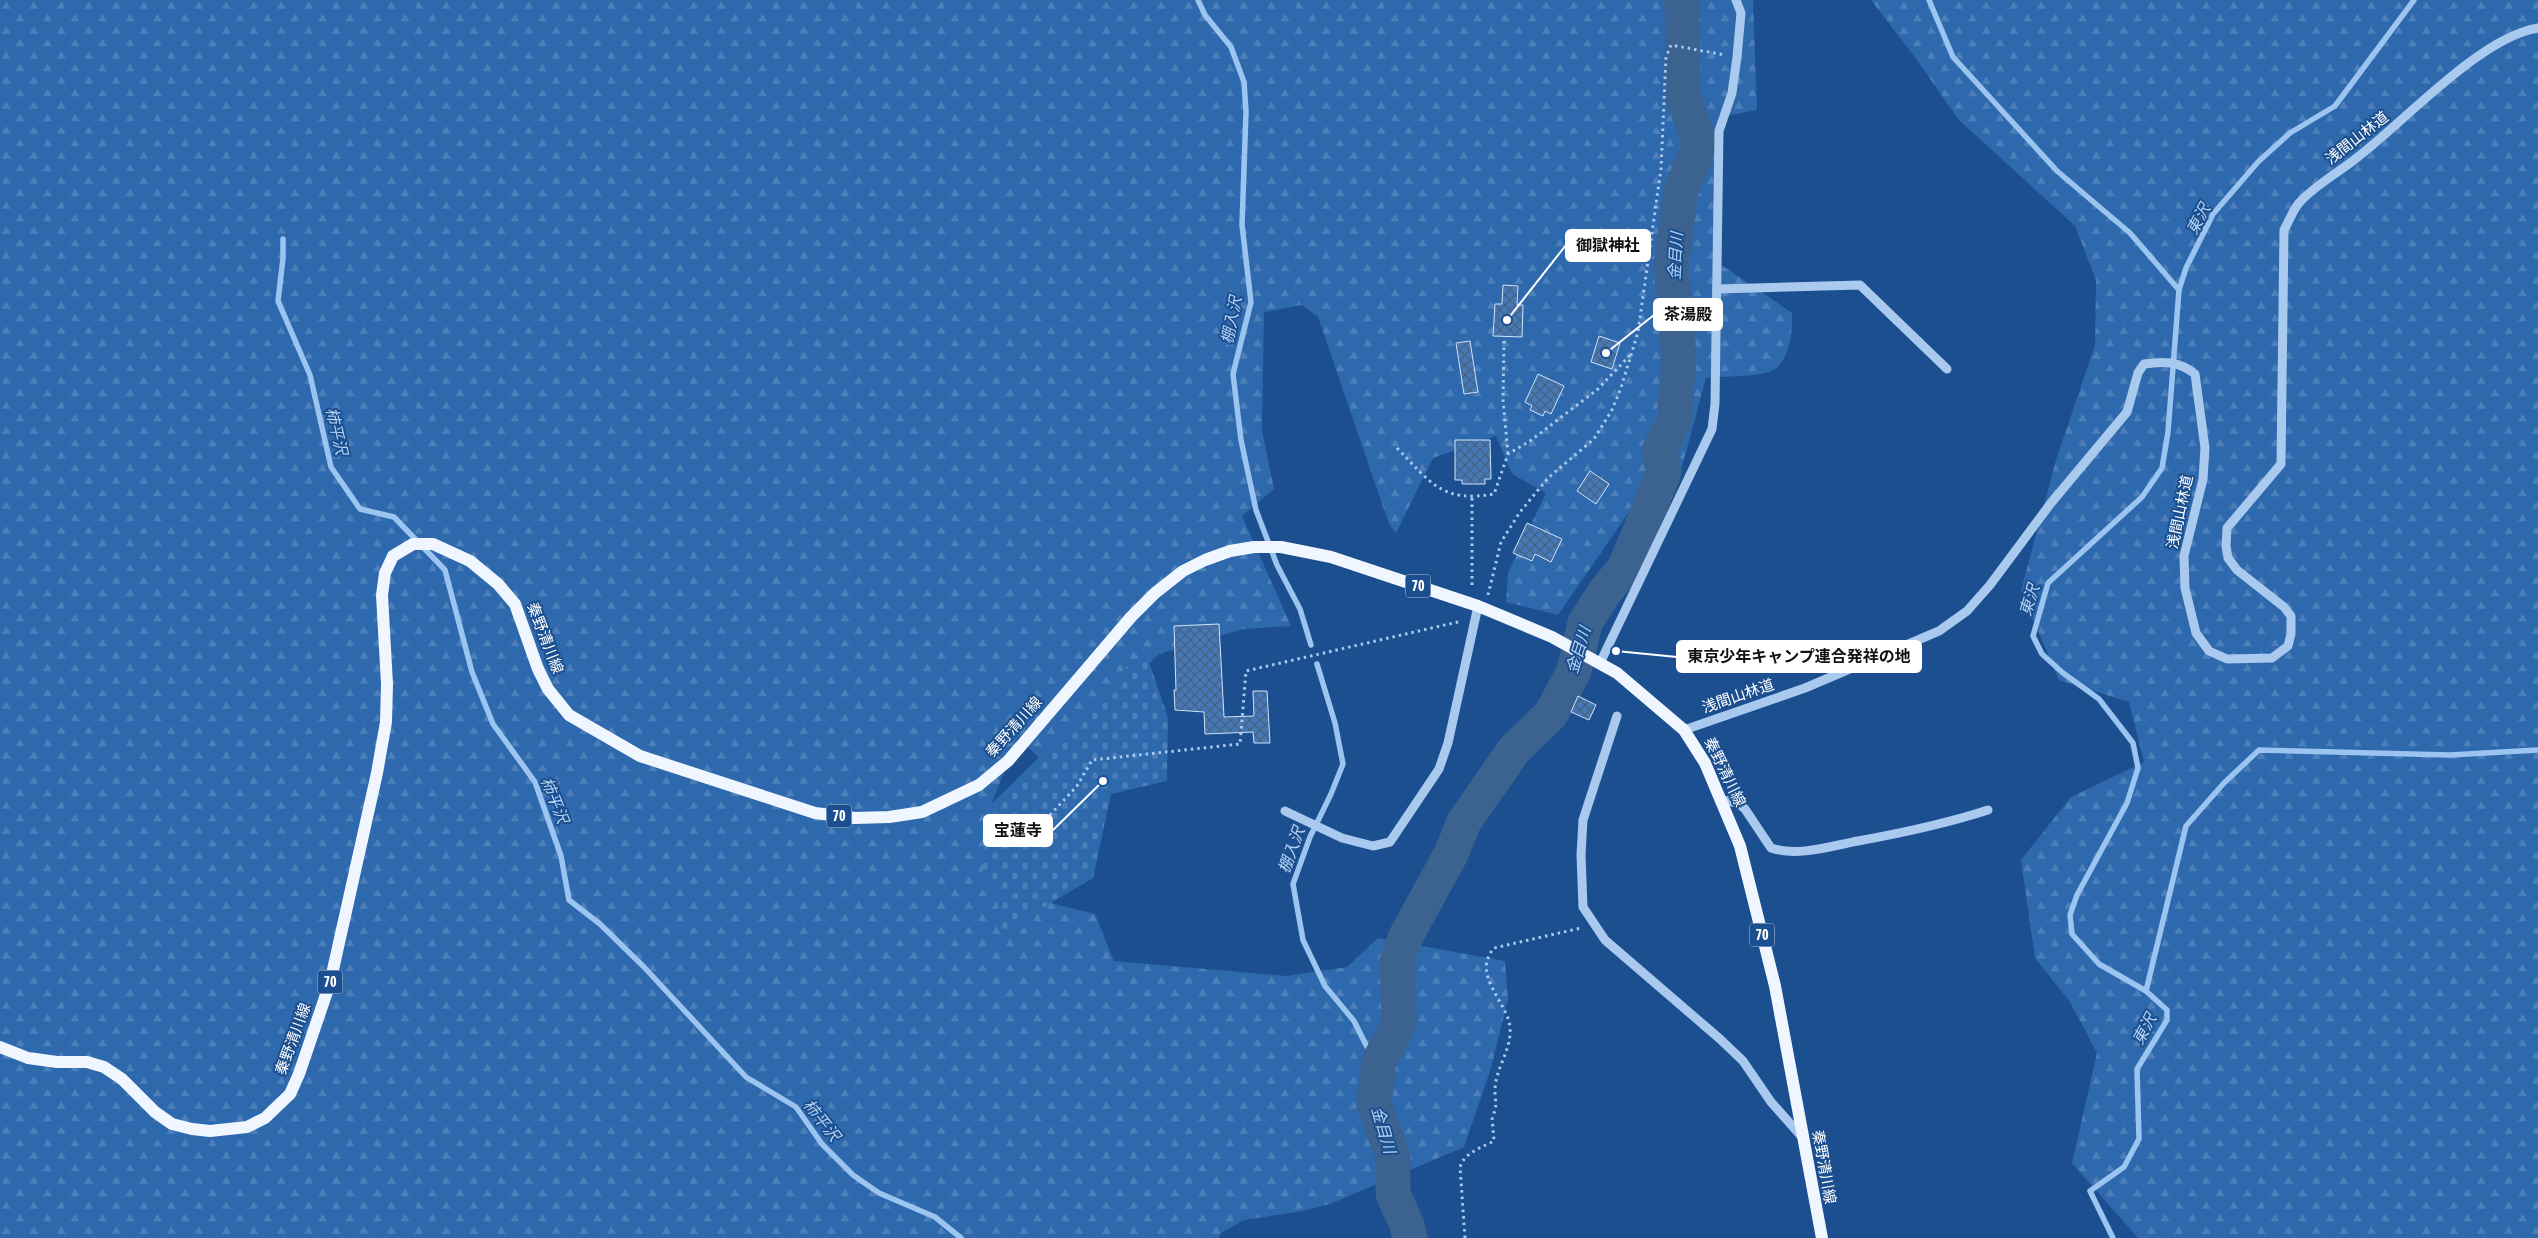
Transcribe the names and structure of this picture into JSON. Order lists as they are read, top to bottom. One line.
{"streets":{"main road":["70","秦野清川線"],"street":["浅間山林道"]},"crossings":[["浅間山林道","秦野清川線"]],"water":["東沢","金目川","棚入沢","柿平沢"],"places":["御獄神社","茶湯殿","東京少年キャンプ連合発祥の地","宝蓮寺"]}
